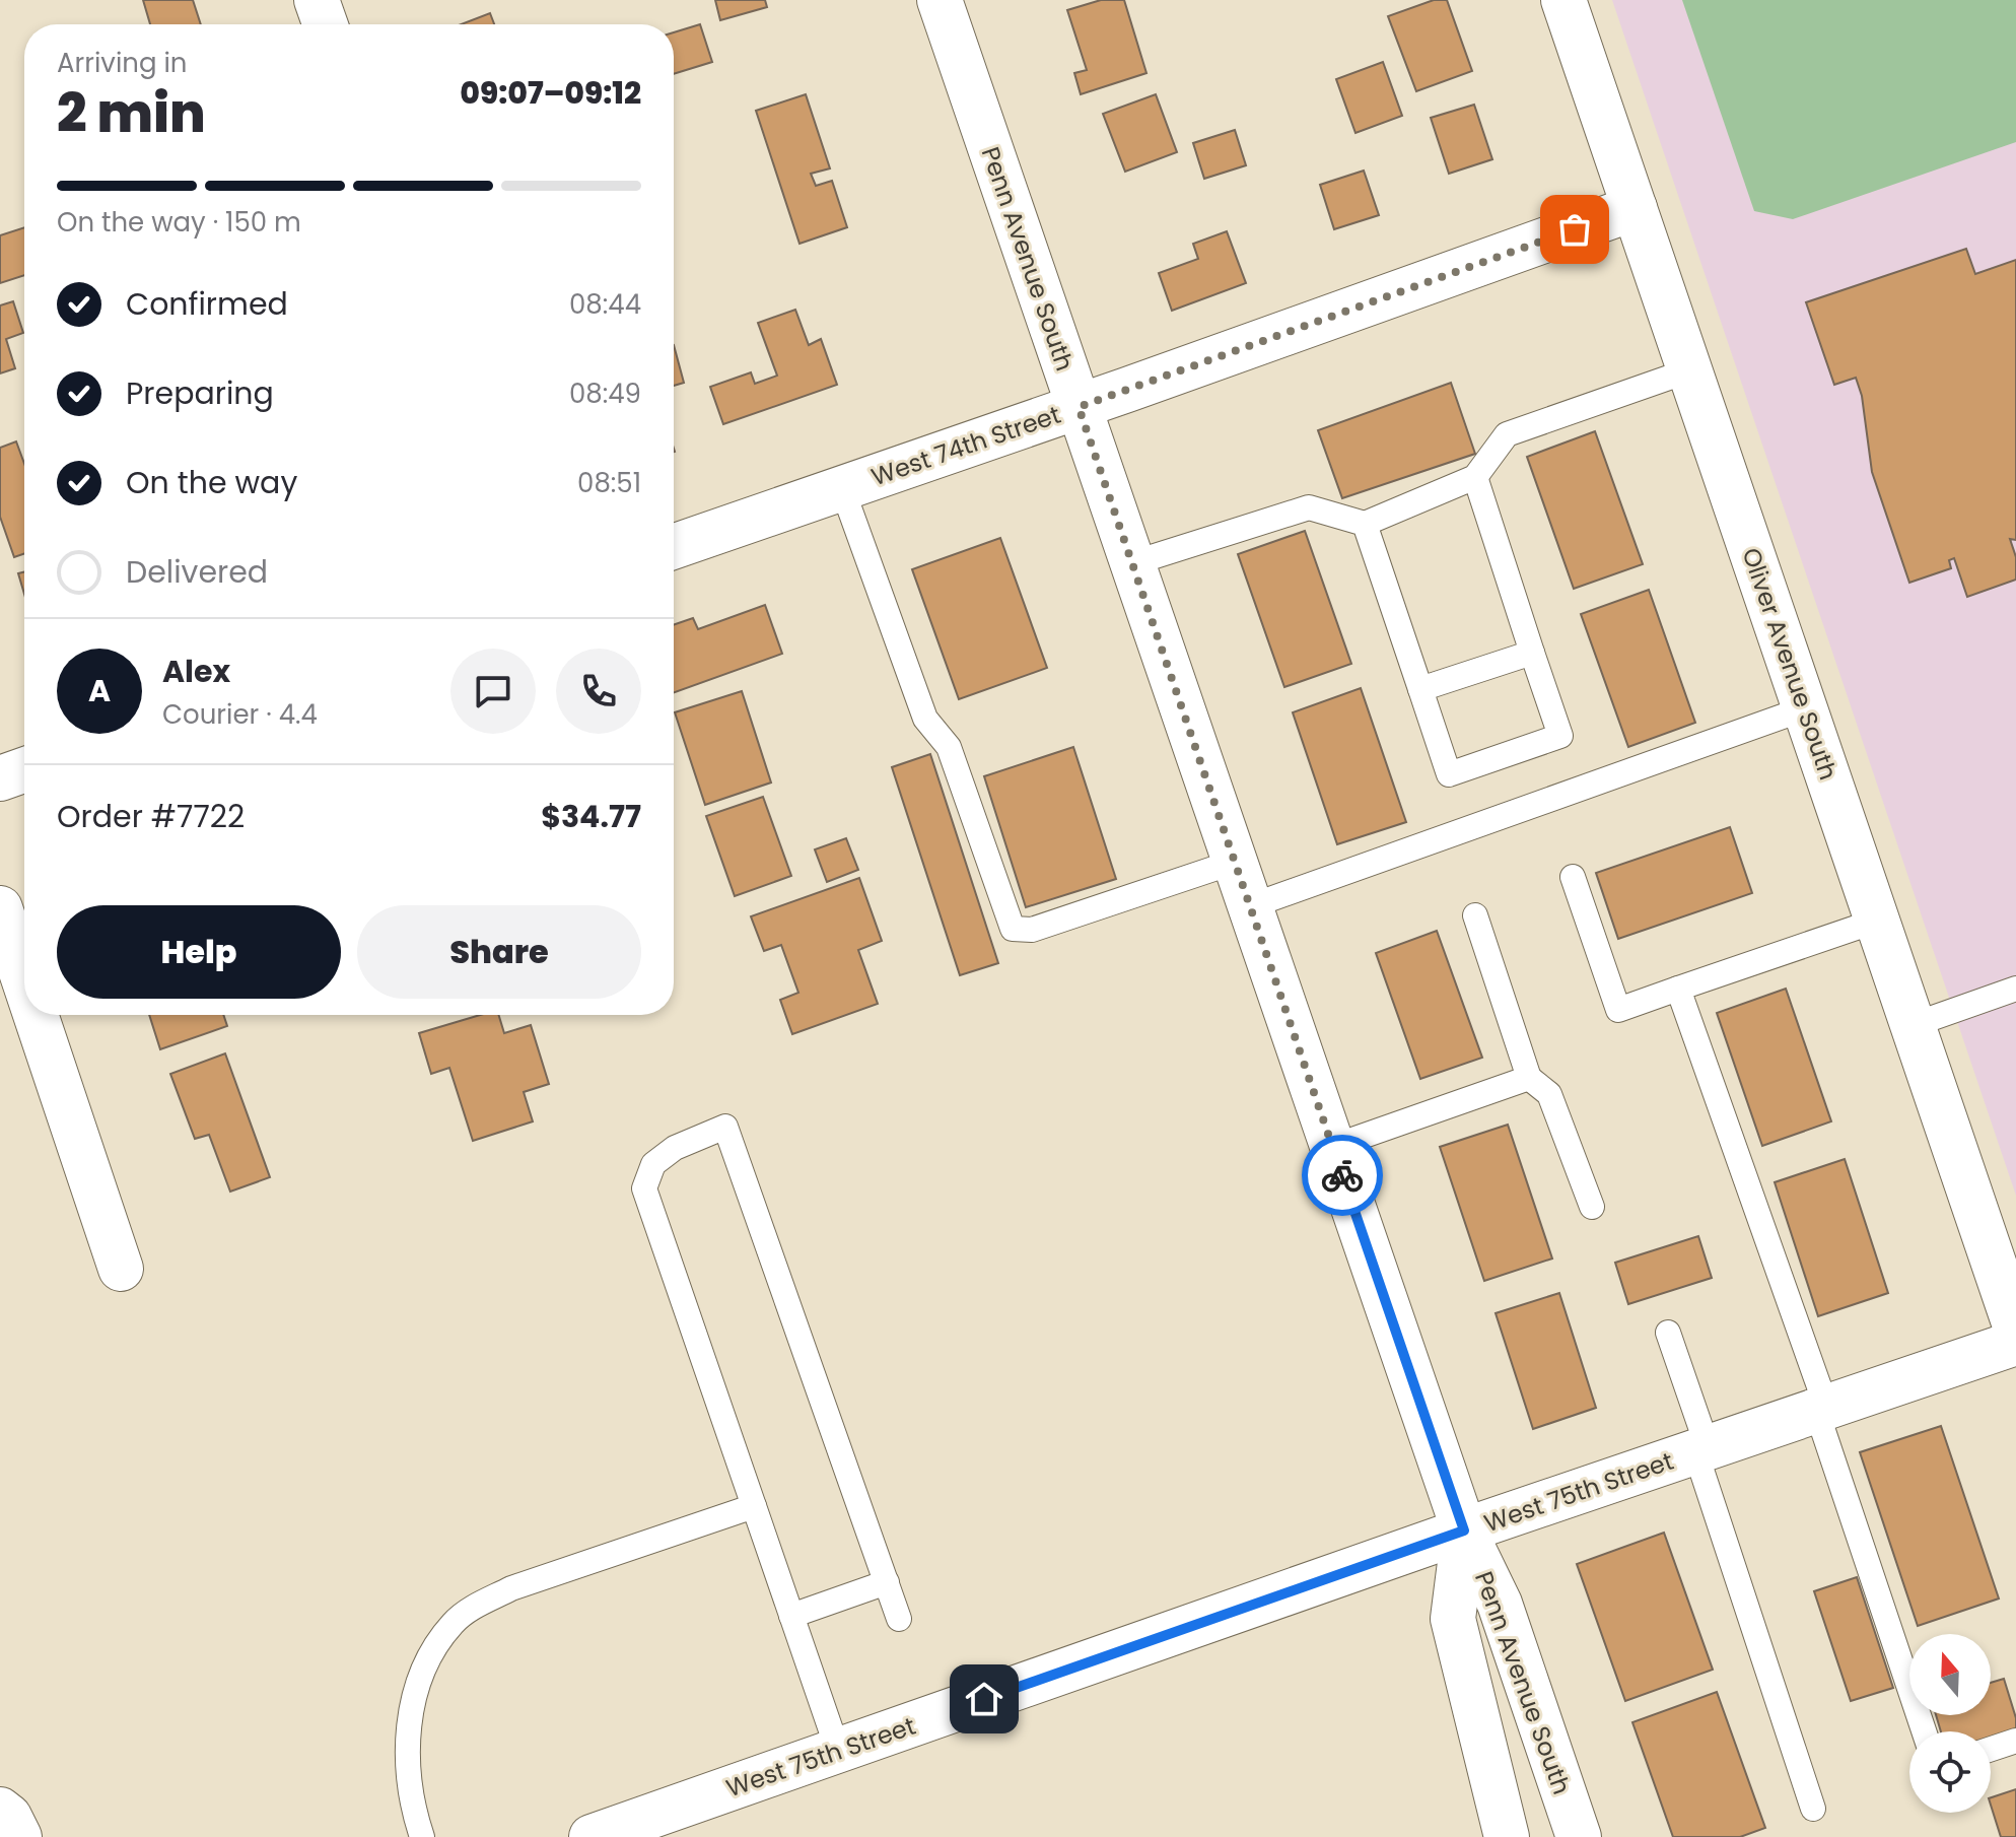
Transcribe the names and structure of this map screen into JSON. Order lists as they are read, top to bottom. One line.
{"streets":{"street":["Penn Avenue South","West 74th Street","Oliver Avenue South","West 75th Street"]},"crossings":[["Penn Avenue South","West 74th Street"],["Penn Avenue South","West 75th Street"],["West 74th Street","Oliver Avenue South"]],"north":"top","page":{"heading":["2 min","Arriving in","09:07–09:12"],"panel":["Alex","Courier · 4.4","Order #7722","$34.77"],"bar":"On the way · 150 m","list":[["Confirmed","08:44"],["Preparing","08:49"],["On the way","08:51"],"Delivered"],"round":"A","buttons":["Help","Share"]}}
